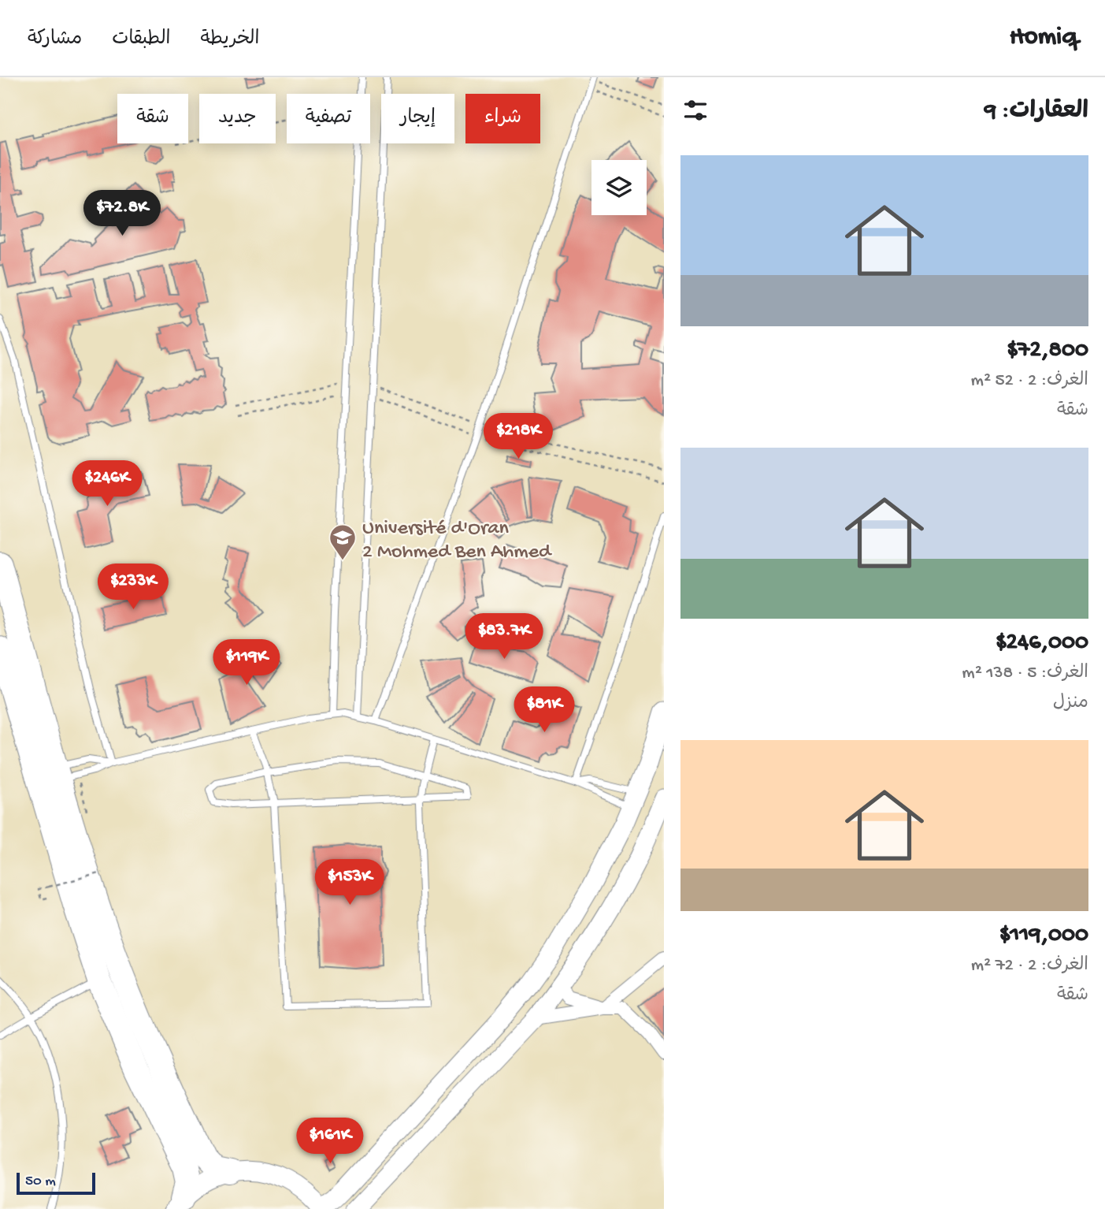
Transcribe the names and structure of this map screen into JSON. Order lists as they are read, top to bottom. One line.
{"places":{"school or university":["Université d'Oran 2 Mohmed Ben Ahmed"]},"scale_bar":"50 m","page":{"header":"Homiq","nav":["الخريطة","الطبقات","مشاركة"],"heading":"العقارات: 9","chip":["شراء","إيجار","تصفية","جديد","شقة"],"list":[{"name":"$72,800","note":"الغرف: 2 · 52 m² · شقة"},{"name":"$246,000","note":"الغرف: 5 · 138 m² · منزل"},{"name":"$119,000","note":"الغرف: 2 · 72 m² · شقة"}],"price":["$72.8K","$218K","$246K","$233K","$83.7K","$119K","$81K","$153K","$161K"],"scale":"50 m"}}
